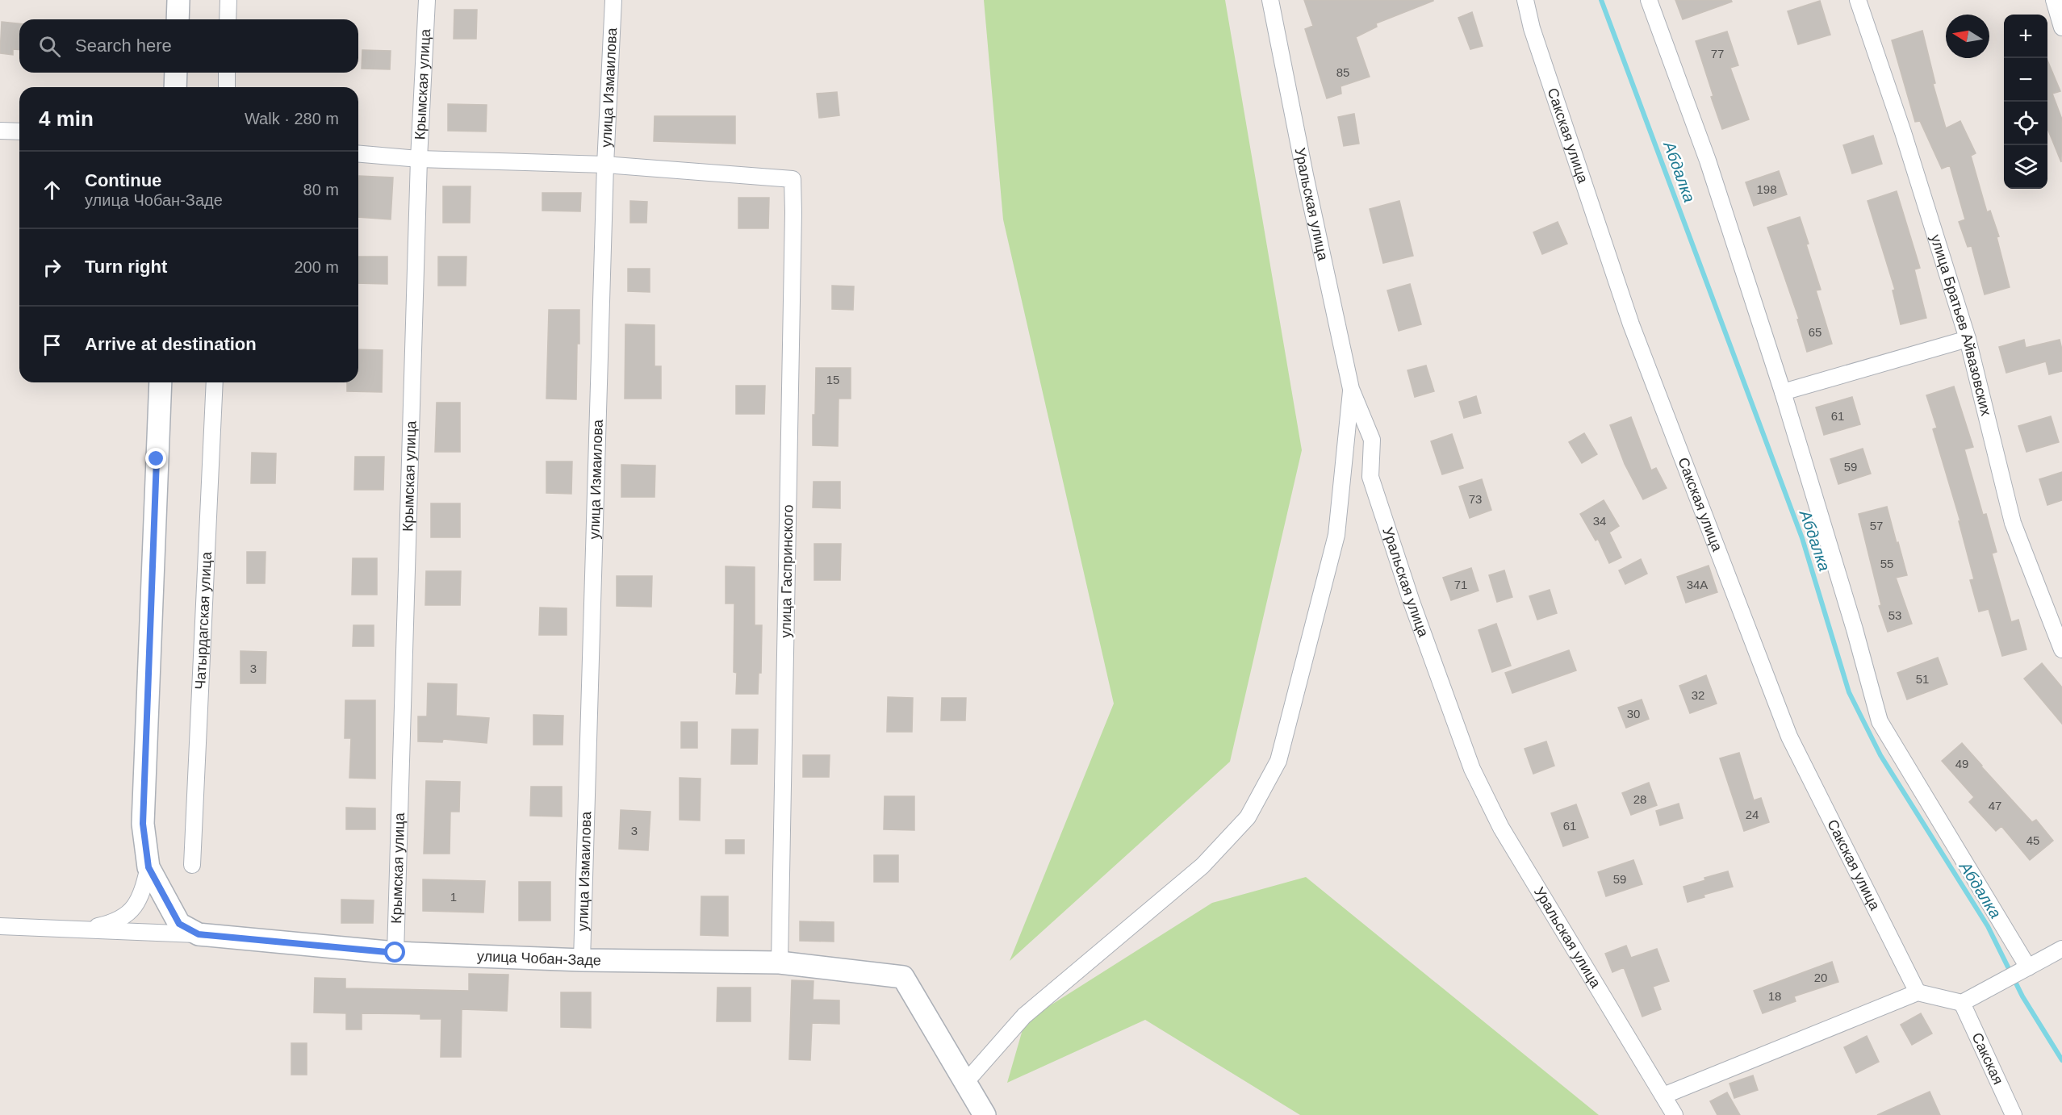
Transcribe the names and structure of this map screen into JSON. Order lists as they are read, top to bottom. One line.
{"streets":{"main road":["улица Чобан-Заде"],"street":["Крымская улица","улица Измаилова","Сакская улица","Уральская улица","улица Братьев Айвазовских","улица Гаспринского","Чатырдагская улица","Сакская"]},"crossings":[["Крымская улица","улица Чобан-Заде"],["улица Измаилова","улица Гаспринского"],["улица Измаилова","улица Чобан-Заде"],["улица Гаспринского","улица Чобан-Заде"]],"water":["Абдалка"],"house_numbers":["77","85","198","65","15","61","59","73","34","57","55","71","34А","53","3","51","32","30","49","28","47","24","61","3","45","59","1","20","18"],"north":"left","page":{"map_buttons":["+","−"],"search":"Search here","heading":["4 min","Walk · 280 m"],"list":[["Continue","улица Чобан-Заде","80 m"],["Turn right","200 m"],"Arrive at destination"]}}
